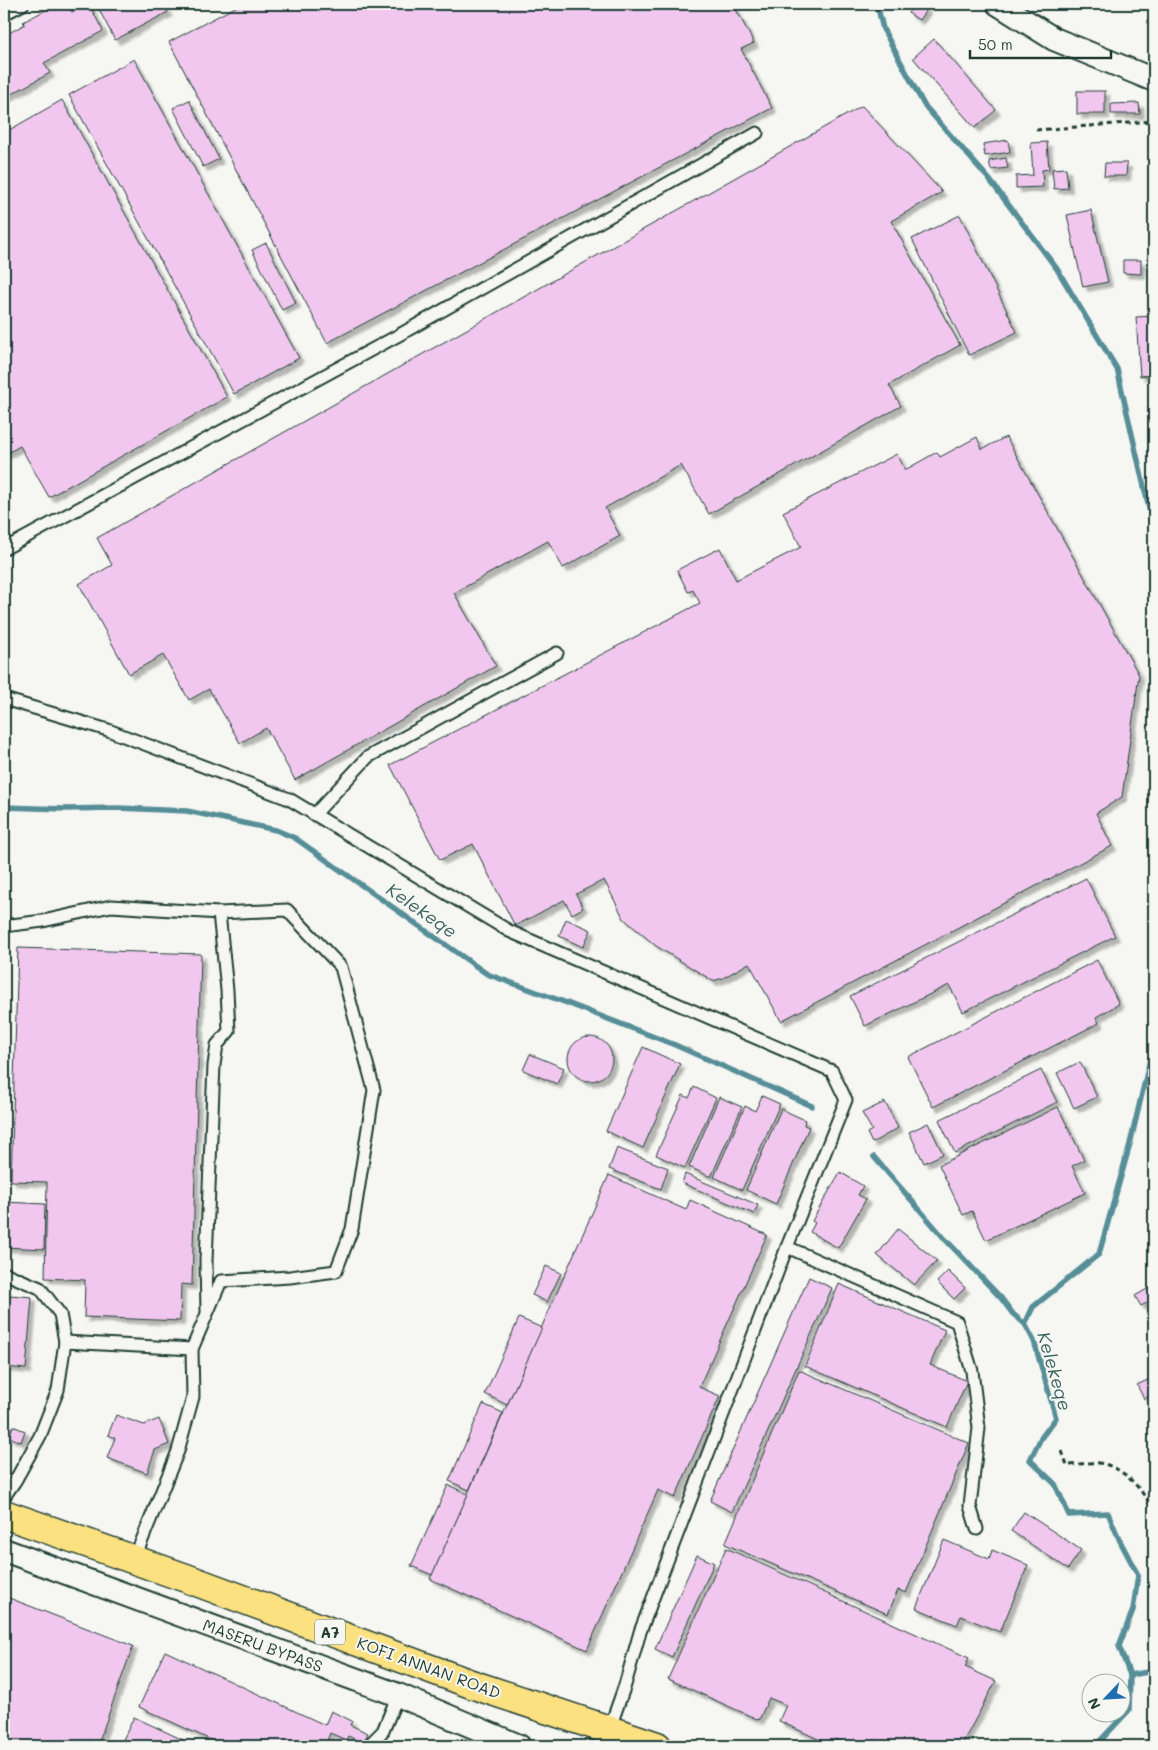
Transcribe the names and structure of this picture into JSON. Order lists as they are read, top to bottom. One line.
{"streets":{"main road":["A7","KOFI ANNAN ROAD"],"street":["MASERU BYPASS"]},"water":["Kelekeqe"],"scale_bar":"50 m","north":"bottom left"}
